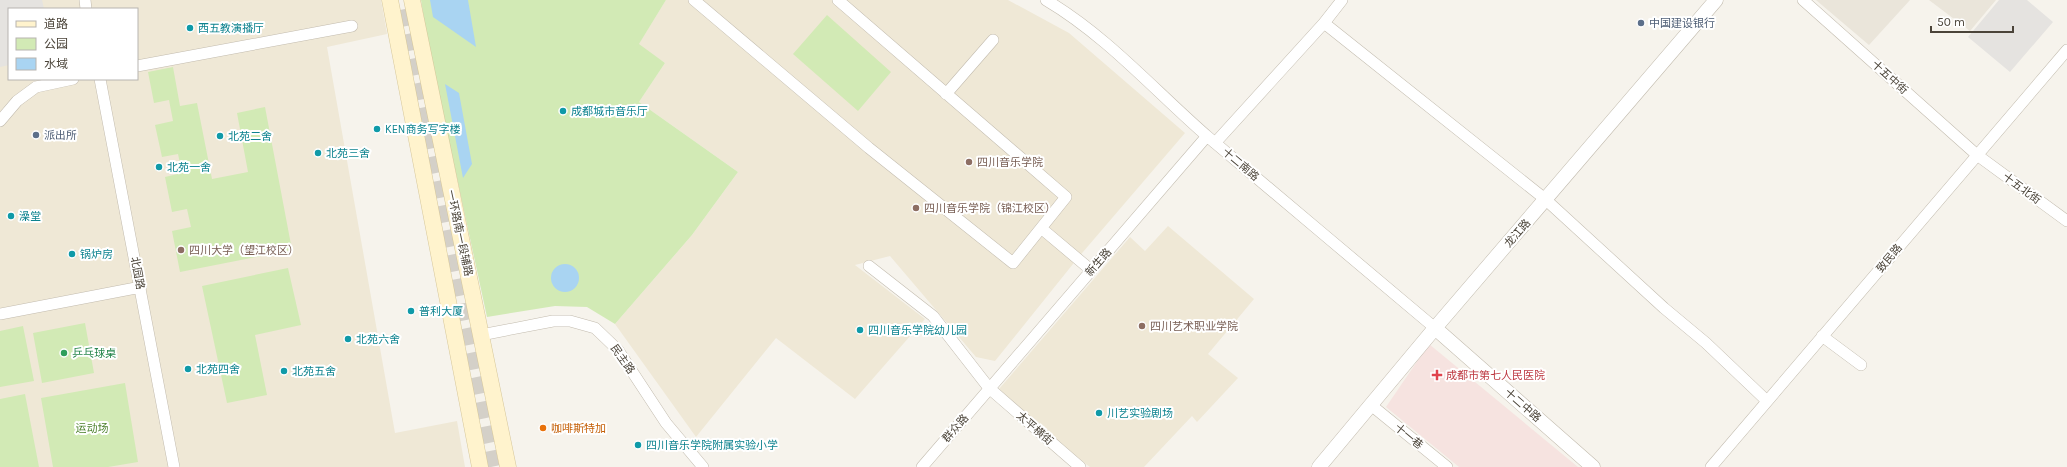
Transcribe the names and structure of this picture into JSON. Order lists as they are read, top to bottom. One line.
{"streets":{"main road":["一环路南一段辅路"],"street":["十五中街","十二南路","十五北街","龙江路","致民路","新生路","北园路","民主路","十二中路","群众路","太平横街","十一巷"]},"crossings":[["十五中街","十五北街"],["十五中街","致民路"],["十二南路","龙江路"],["十二南路","新生路"],["十二南路","十二中路"],["十五北街","致民路"],["一环路南一段辅路","民主路"],["龙江路","十二中路"],["龙江路","十一巷"],["新生路","群众路"],["新生路","太平横街"],["群众路","太平横街"]],"parks":["运动场"],"places":{"other":["中国建设银行","西五教演播厅","成都城市音乐厅","KEN商务写字楼","派出所","北苑二舍","北苑三舍","四川音乐学院","北苑一舍","四川音乐学院（锦江校区）","澡堂","四川大学（望江校区）","锅炉房","普利大厦","四川艺术职业学院","四川音乐学院幼儿园","北苑六舍","乒乓球桌","北苑四舍","北苑五舍","川艺实验剧场","咖啡斯特加","四川音乐学院附属实验小学"],"health":["成都市第七人民医院"]},"legend":["道路","公园","水域"],"scale_bar":"50 m"}
